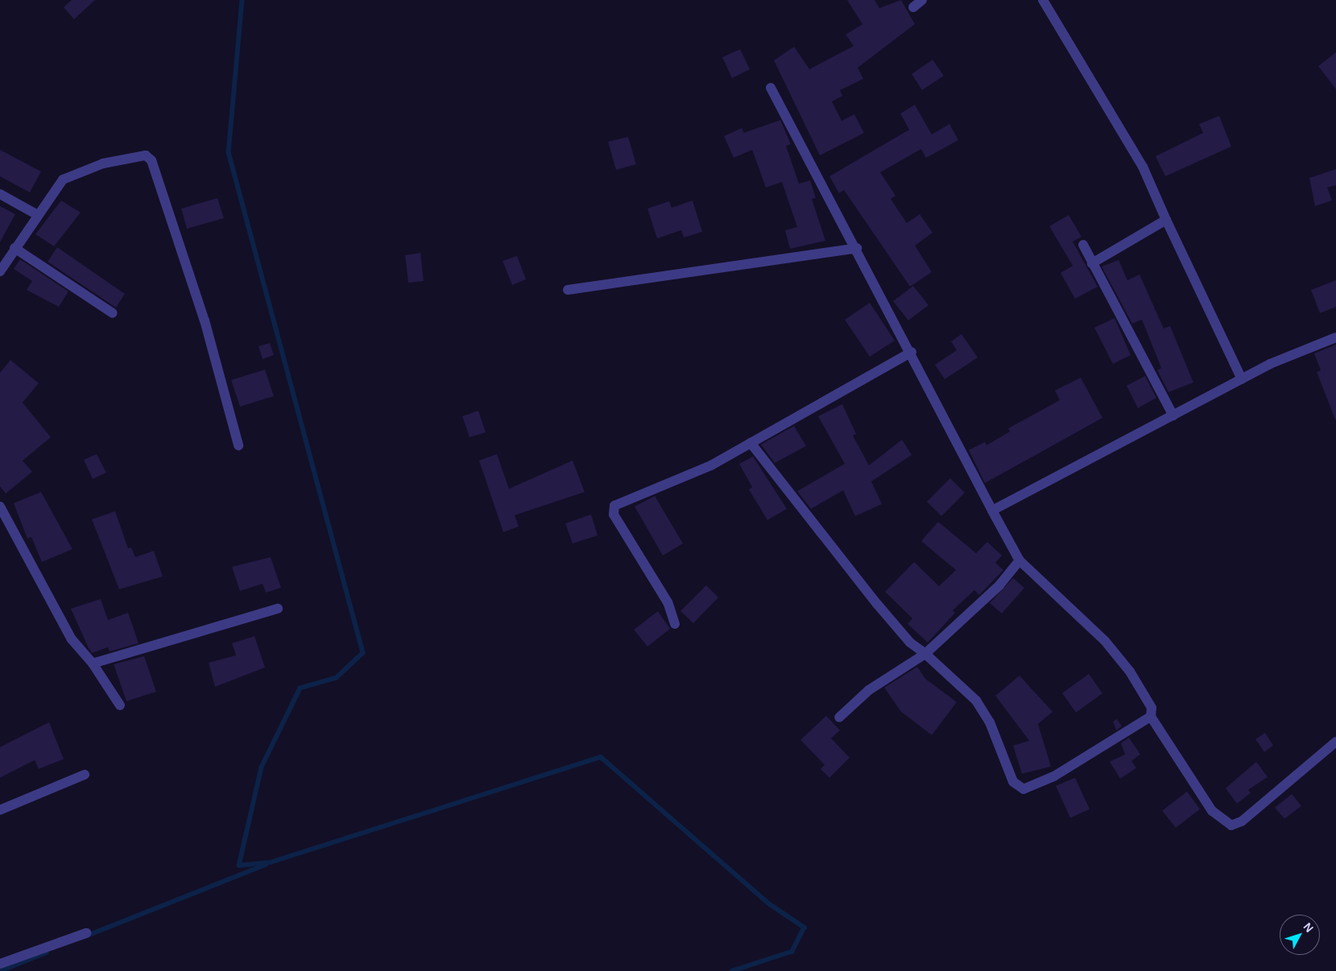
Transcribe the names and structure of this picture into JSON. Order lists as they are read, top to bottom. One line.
{"north":"top right"}
